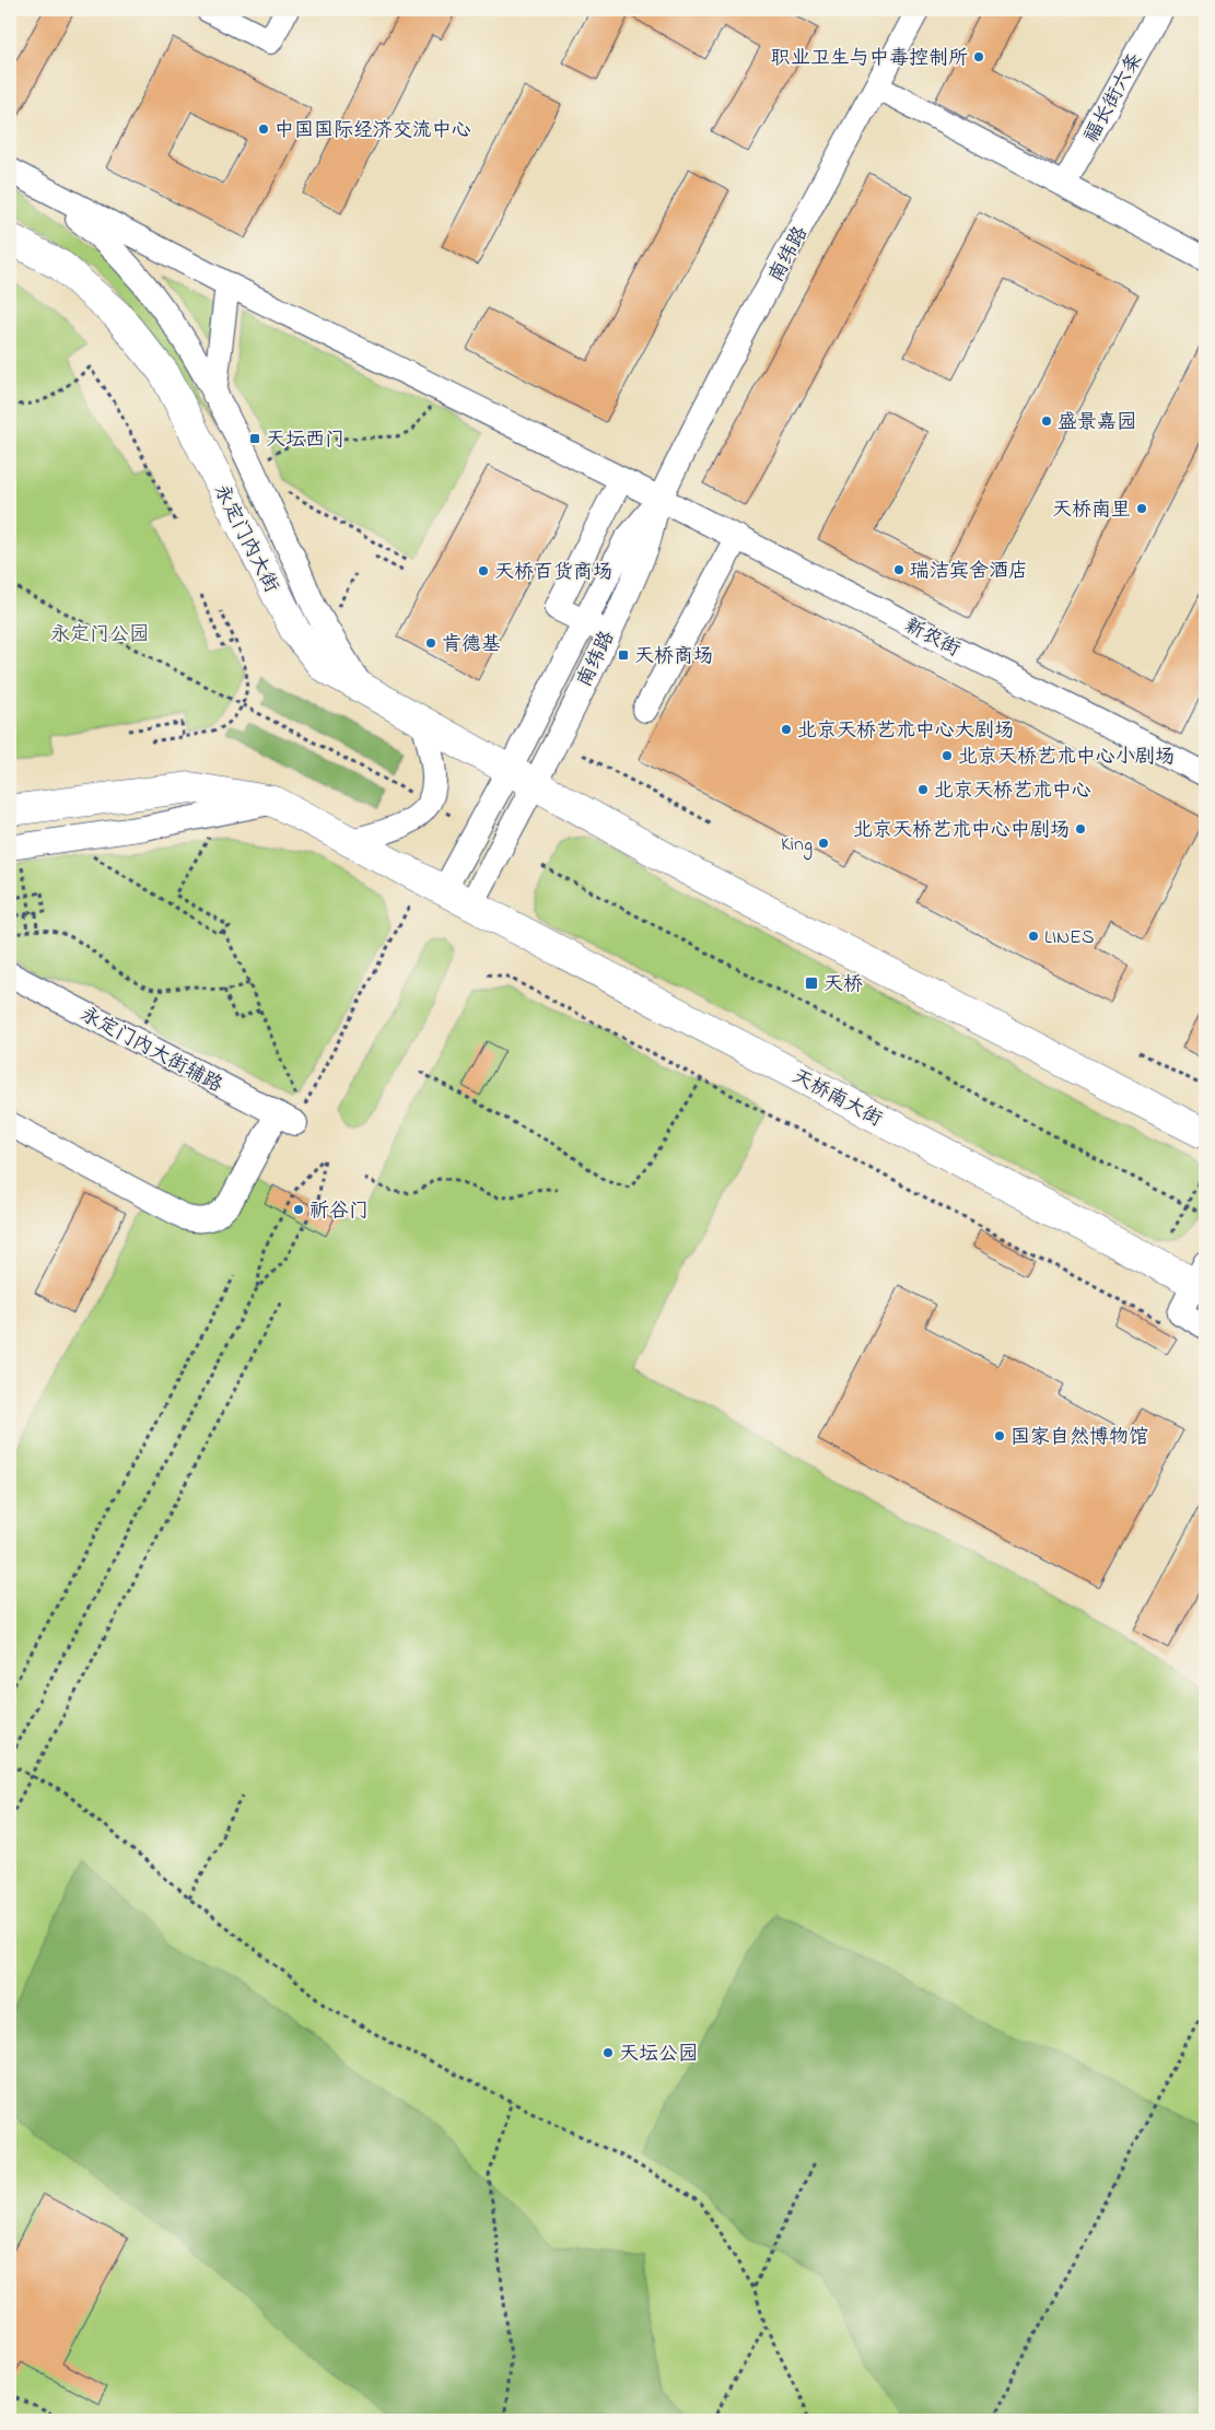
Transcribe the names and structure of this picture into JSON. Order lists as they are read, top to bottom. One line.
{"streets":{"main road":["永定门内大街","天桥南大街"],"street":["福长街六条","南纬路","新农街","永定门内大街辅路"]},"crossings":[["南纬路","永定门内大街"],["南纬路","新农街"]],"parks":["永定门公园"],"places":{"other":["职业卫生与中毒控制所","中国国际经济交流中心","盛景嘉园","天桥南里","瑞洁宾舍酒店","天桥百货商场","肯德基","北京天桥艺术中心大剧场","北京天桥艺术中心小剧场","北京天桥艺术中心","北京天桥艺术中心中剧场","King","LINES","祈谷门","国家自然博物馆","天坛公园"],"transit":["天坛西门","天桥商场","天桥"]}}
